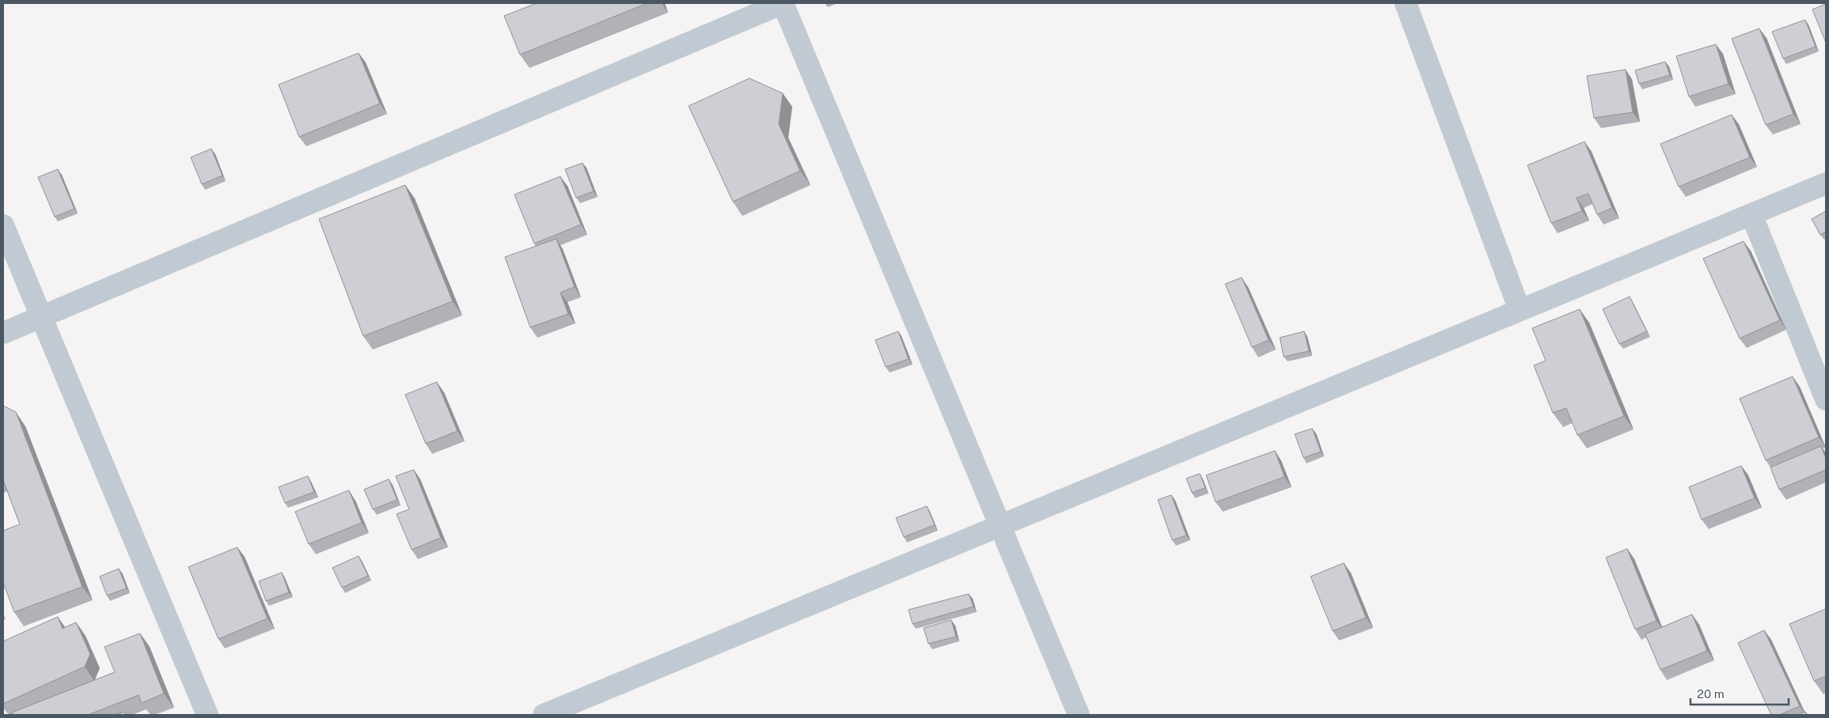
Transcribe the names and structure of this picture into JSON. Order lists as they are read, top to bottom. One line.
{"scale_bar":"20 m"}
